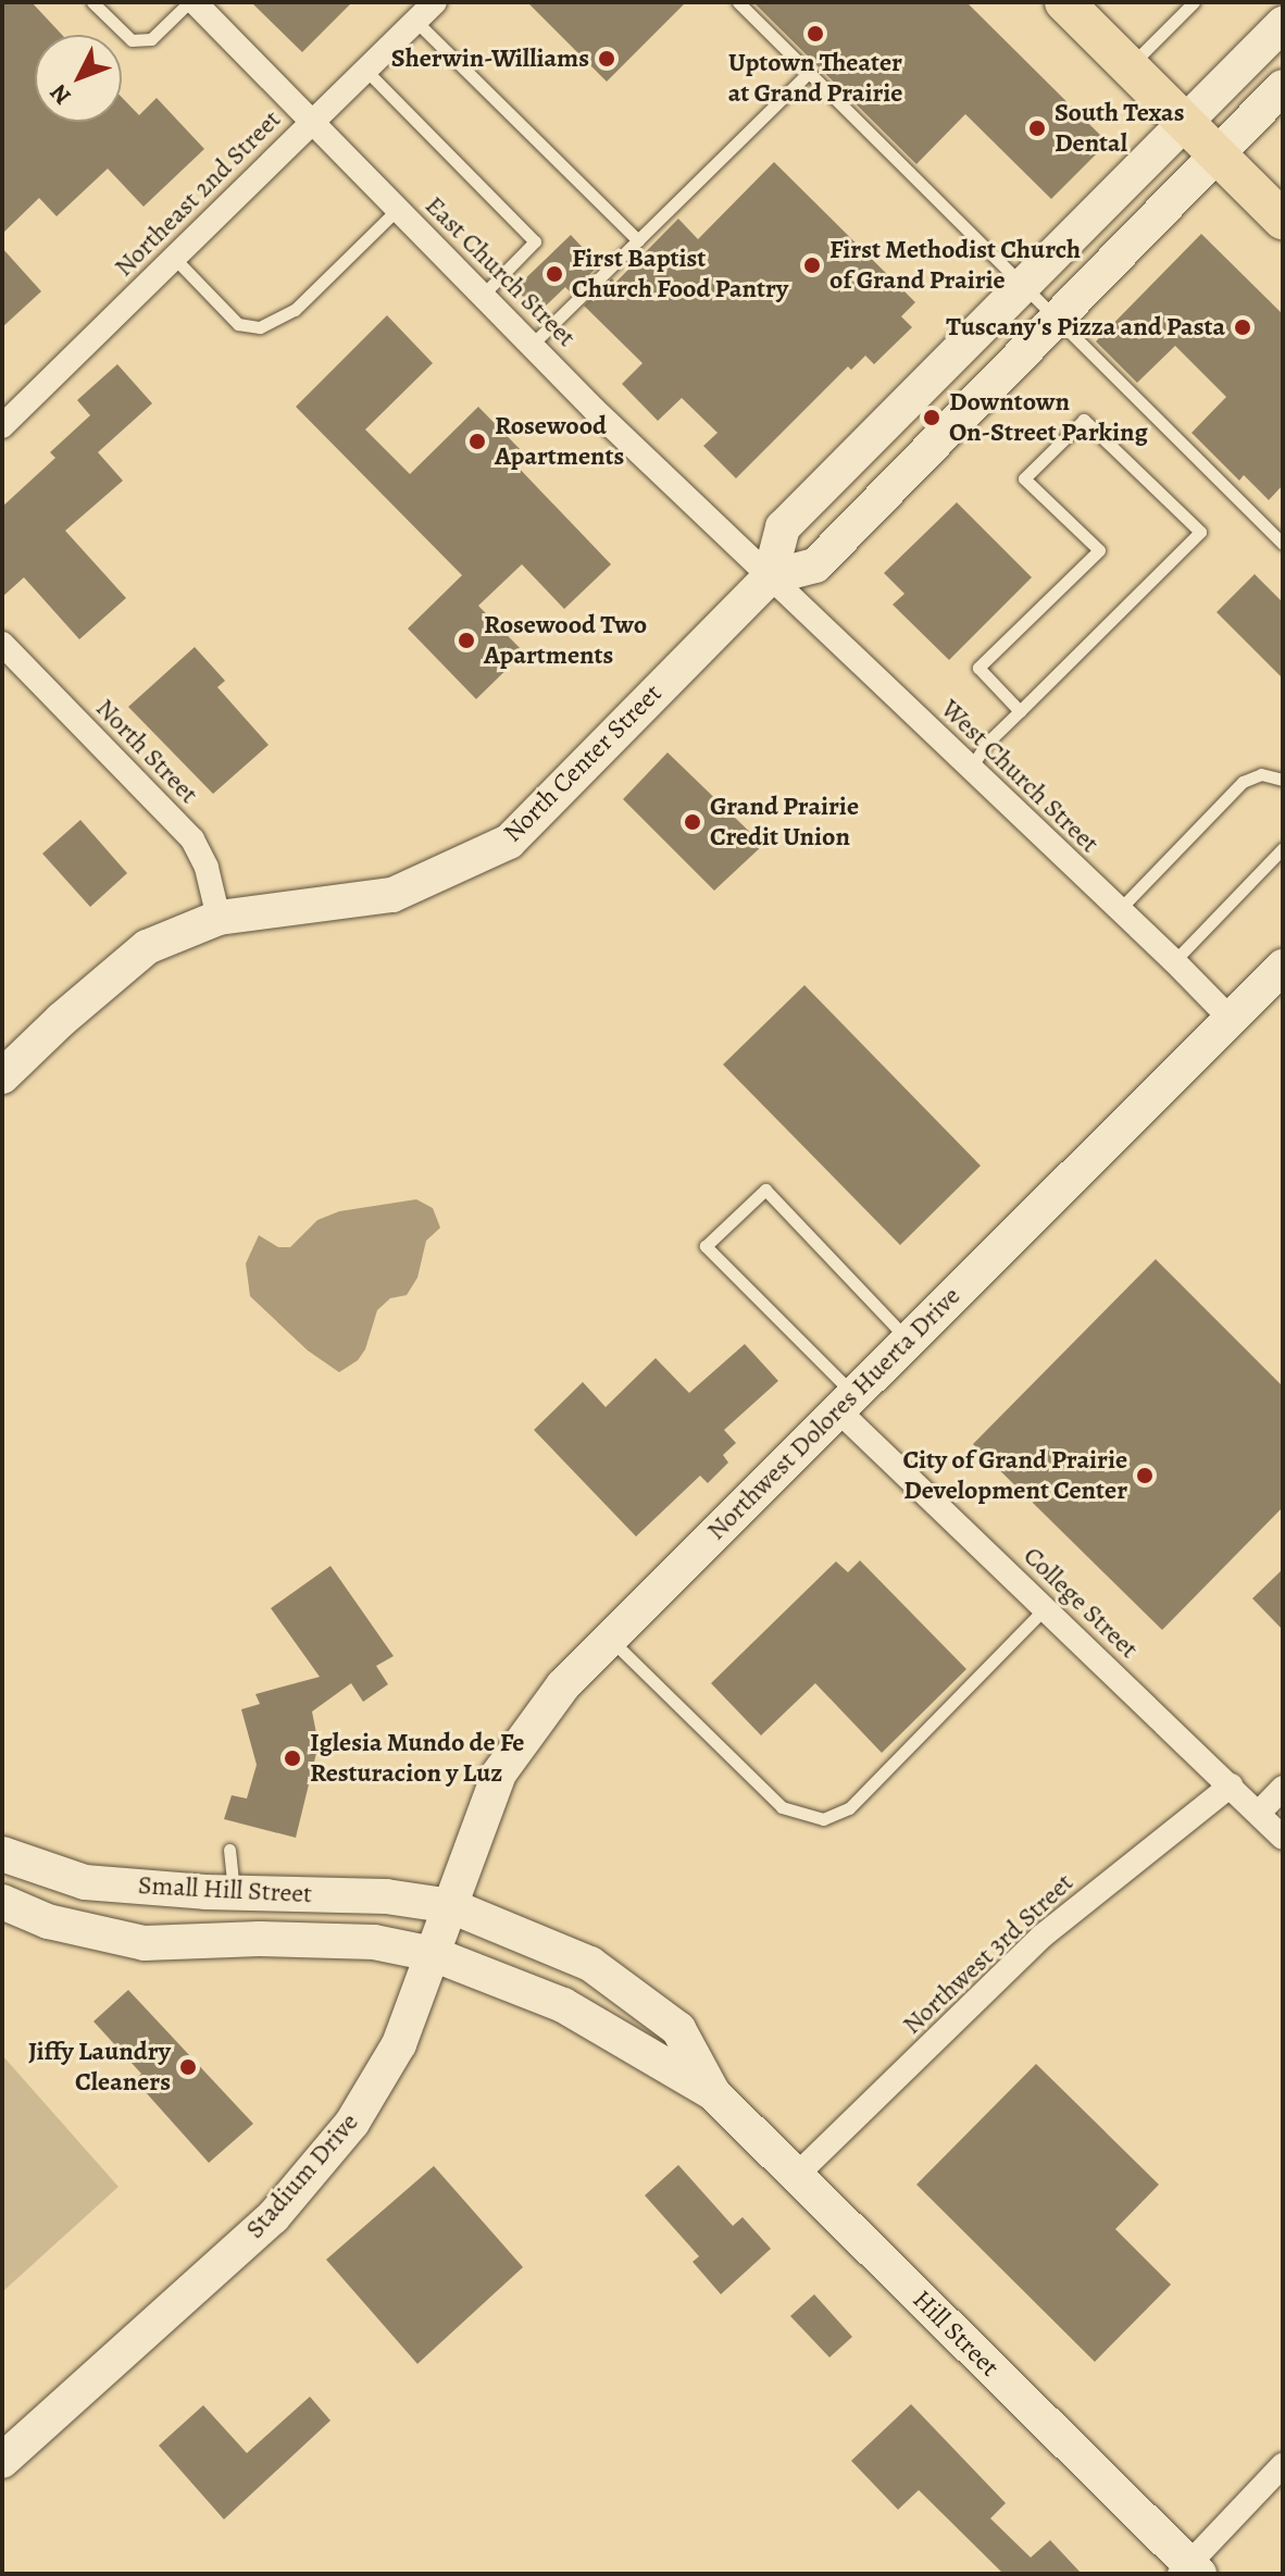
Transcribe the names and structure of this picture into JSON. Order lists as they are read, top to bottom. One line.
{"streets":{"street":["Northeast 2nd Street","East Church Street","North Street","North Center Street","West Church Street","Northwest Dolores Huerta Drive","College Street","Small Hill Street","Northwest 3rd Street","Stadium Drive","Hill Street"]},"crossings":[["Northeast 2nd Street","East Church Street"],["East Church Street","North Center Street"],["East Church Street","West Church Street"],["North Street","North Center Street"],["North Center Street","West Church Street"],["West Church Street","Northwest Dolores Huerta Drive"],["Northwest Dolores Huerta Drive","College Street"],["Northwest Dolores Huerta Drive","Small Hill Street"],["Northwest Dolores Huerta Drive","Stadium Drive"],["Northwest Dolores Huerta Drive","Hill Street"],["College Street","Northwest 3rd Street"],["Small Hill Street","Stadium Drive"],["Small Hill Street","Hill Street"],["Northwest 3rd Street","Hill Street"],["Stadium Drive","Hill Street"]],"places":["Uptown Theater at Grand Prairie","Sherwin-Williams","South Texas Dental","First Methodist Church of Grand Prairie","First Baptist Church Food Pantry","Tuscany's Pizza and Pasta","Downtown On-Street Parking","Rosewood Apartments","Rosewood Two Apartments","Grand Prairie Credit Union","City of Grand Prairie Development Center","Iglesia Mundo de Fe Resturacion y Luz","Jiffy Laundry Cleaners"],"north":"bottom left"}
